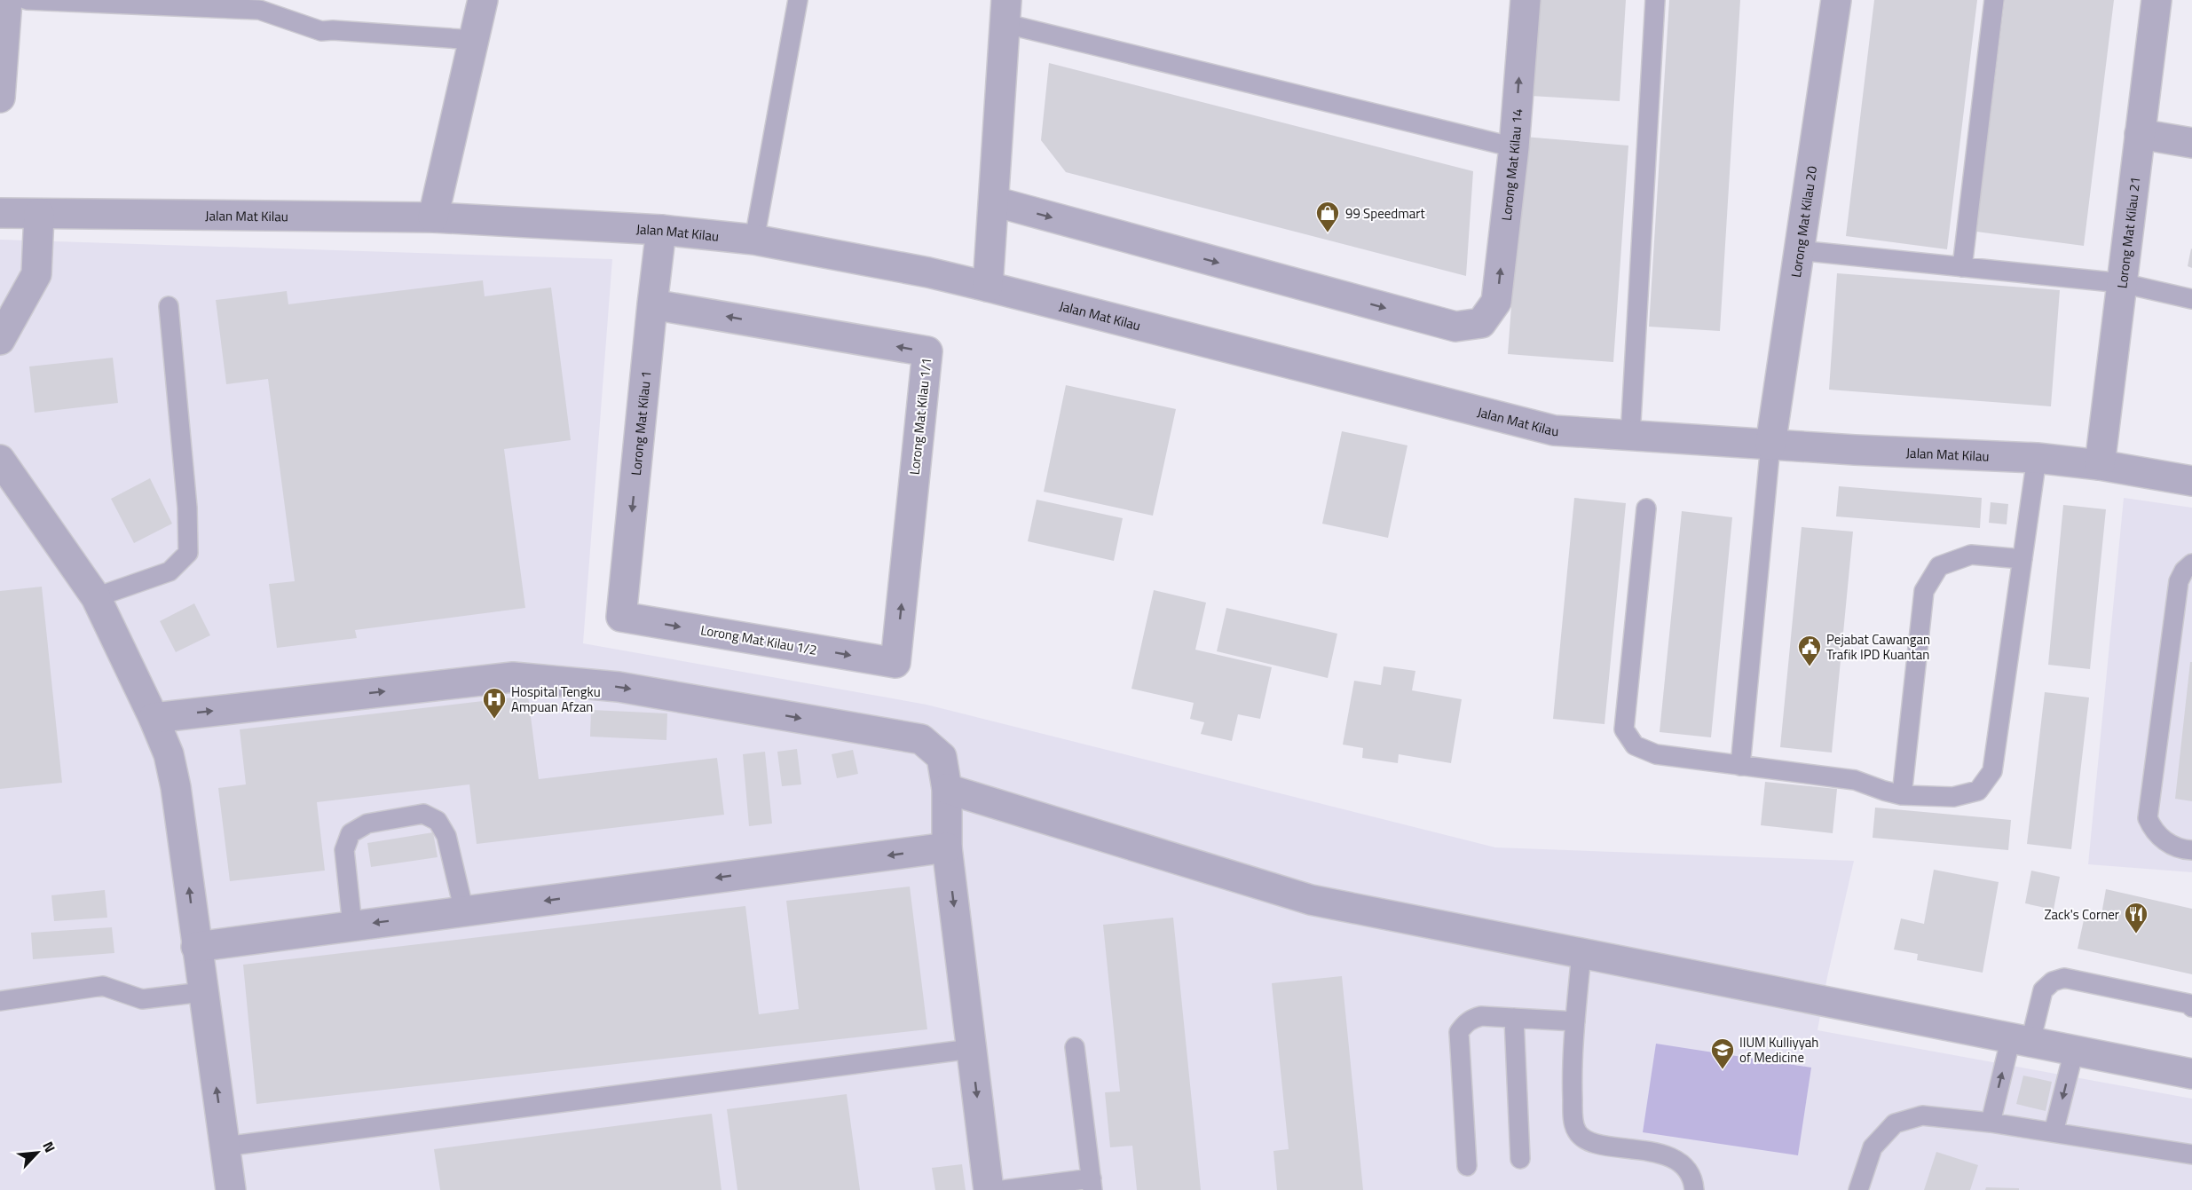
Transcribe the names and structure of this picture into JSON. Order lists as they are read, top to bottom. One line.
{"streets":{"street":["Lorong Mat Kilau 14","Jalan Mat Kilau","Lorong Mat Kilau 20","Lorong Mat Kilau 21","Lorong Mat Kilau 1/1","Lorong Mat Kilau 1","Lorong Mat Kilau 1/2"]},"crossings":[["Jalan Mat Kilau","Lorong Mat Kilau 20"],["Jalan Mat Kilau","Lorong Mat Kilau 21"],["Jalan Mat Kilau","Lorong Mat Kilau 1"],["Lorong Mat Kilau 1/1","Lorong Mat Kilau 1"],["Lorong Mat Kilau 1/1","Lorong Mat Kilau 1/2"],["Lorong Mat Kilau 1","Lorong Mat Kilau 1/2"]],"one_way":["Lorong Mat Kilau 1"],"places":{"shop":["99 Speedmart"],"public building":["Pejabat Cawangan Trafik IPD Kuantan"],"hospital":["Hospital Tengku Ampuan Afzan"],"restaurant":["Zack's Corner"],"school or university":["IIUM Kulliyyah of Medicine"]},"north":"top right"}
